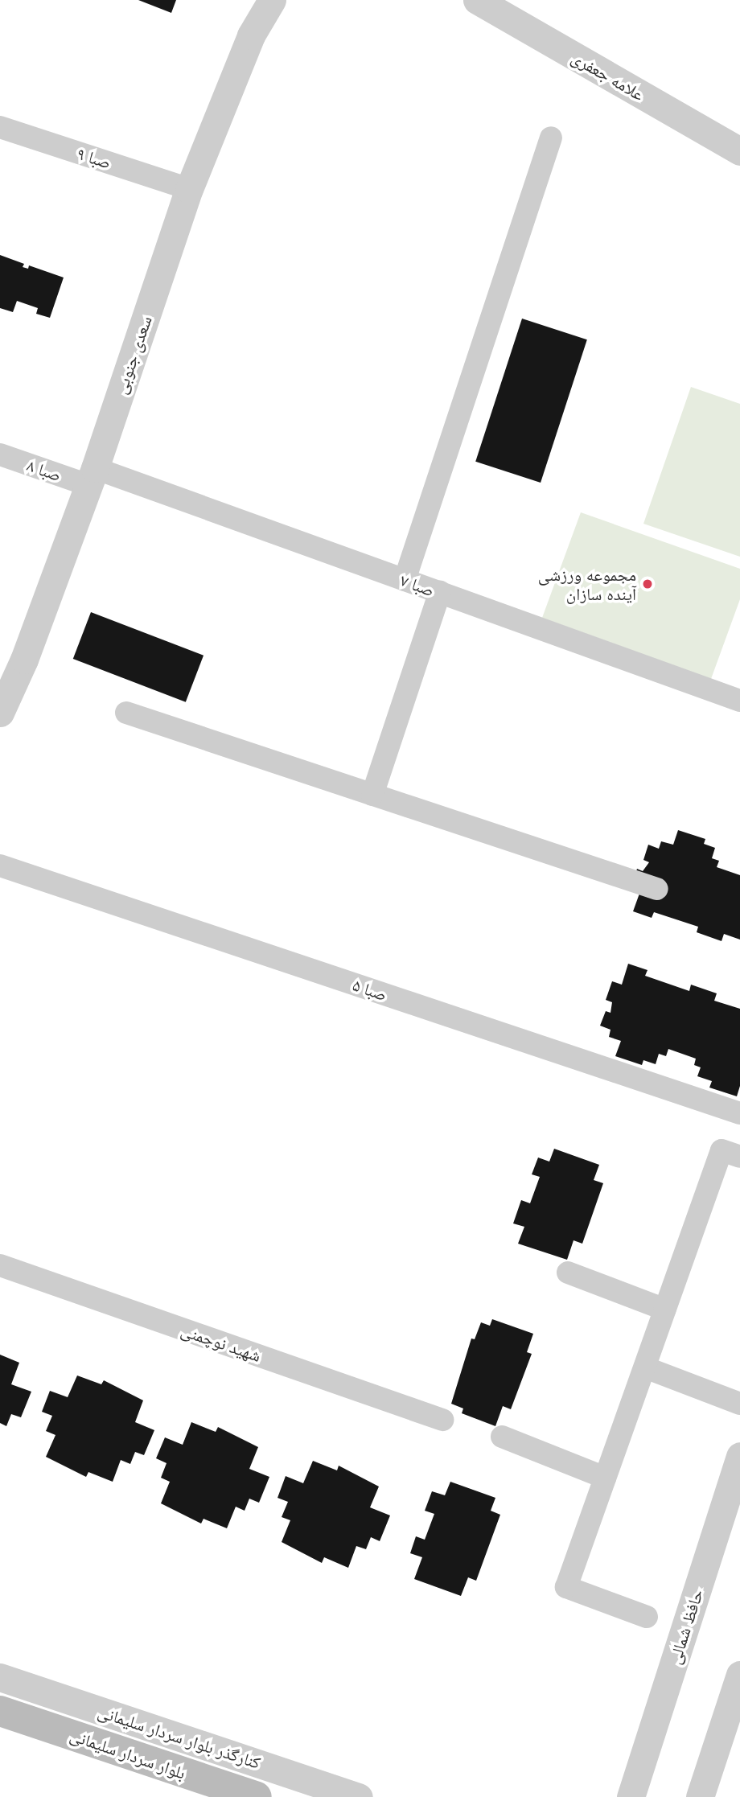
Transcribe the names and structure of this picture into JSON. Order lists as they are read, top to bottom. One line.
{"streets":{"main road":["بلوار سردار سلیمانی"],"street":["علامه جعفری","صبا ۹","سعدی جنوبی","صبا ۸","صبا ۷","صبا ۵","شهید نوچمنی","حافظ شمالی","کنارگذر بلوار سردار سلیمانی"]},"crossings":[["صبا ۹","سعدی جنوبی"],["سعدی جنوبی","صبا ۸"],["سعدی جنوبی","صبا ۷"],["صبا ۸","صبا ۷"]],"places":["مجموعه ورزشی آینده سازان"]}
